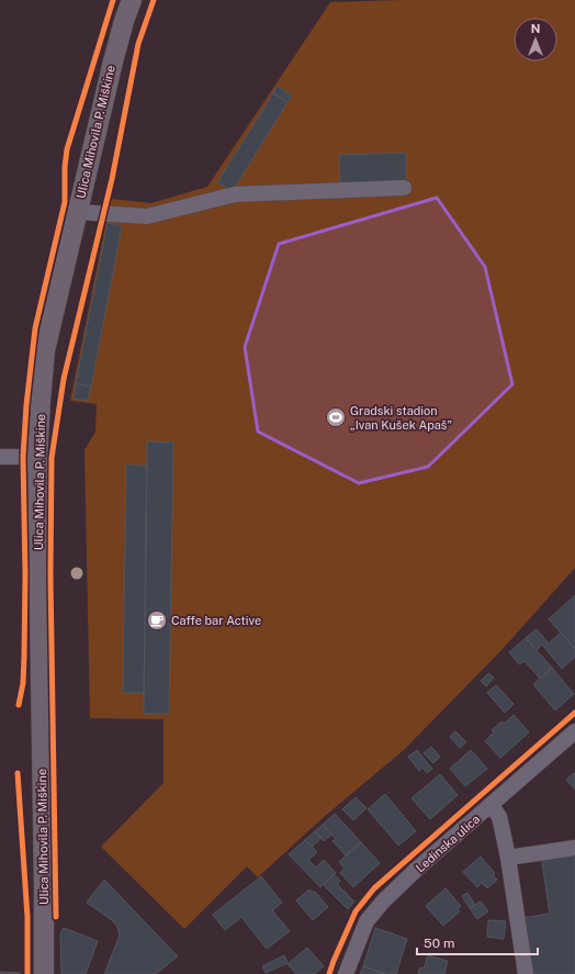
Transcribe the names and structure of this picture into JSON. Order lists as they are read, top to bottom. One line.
{"streets":{"main road":["Ulica Mihovila P. Miškine"],"street":["Ledinska ulica"]},"places":{"sports":["Gradski stadion „Ivan Kušek Apaš”"],"cafe":["Caffe bar Active"]},"scale_bar":"50 m","north":"top"}
